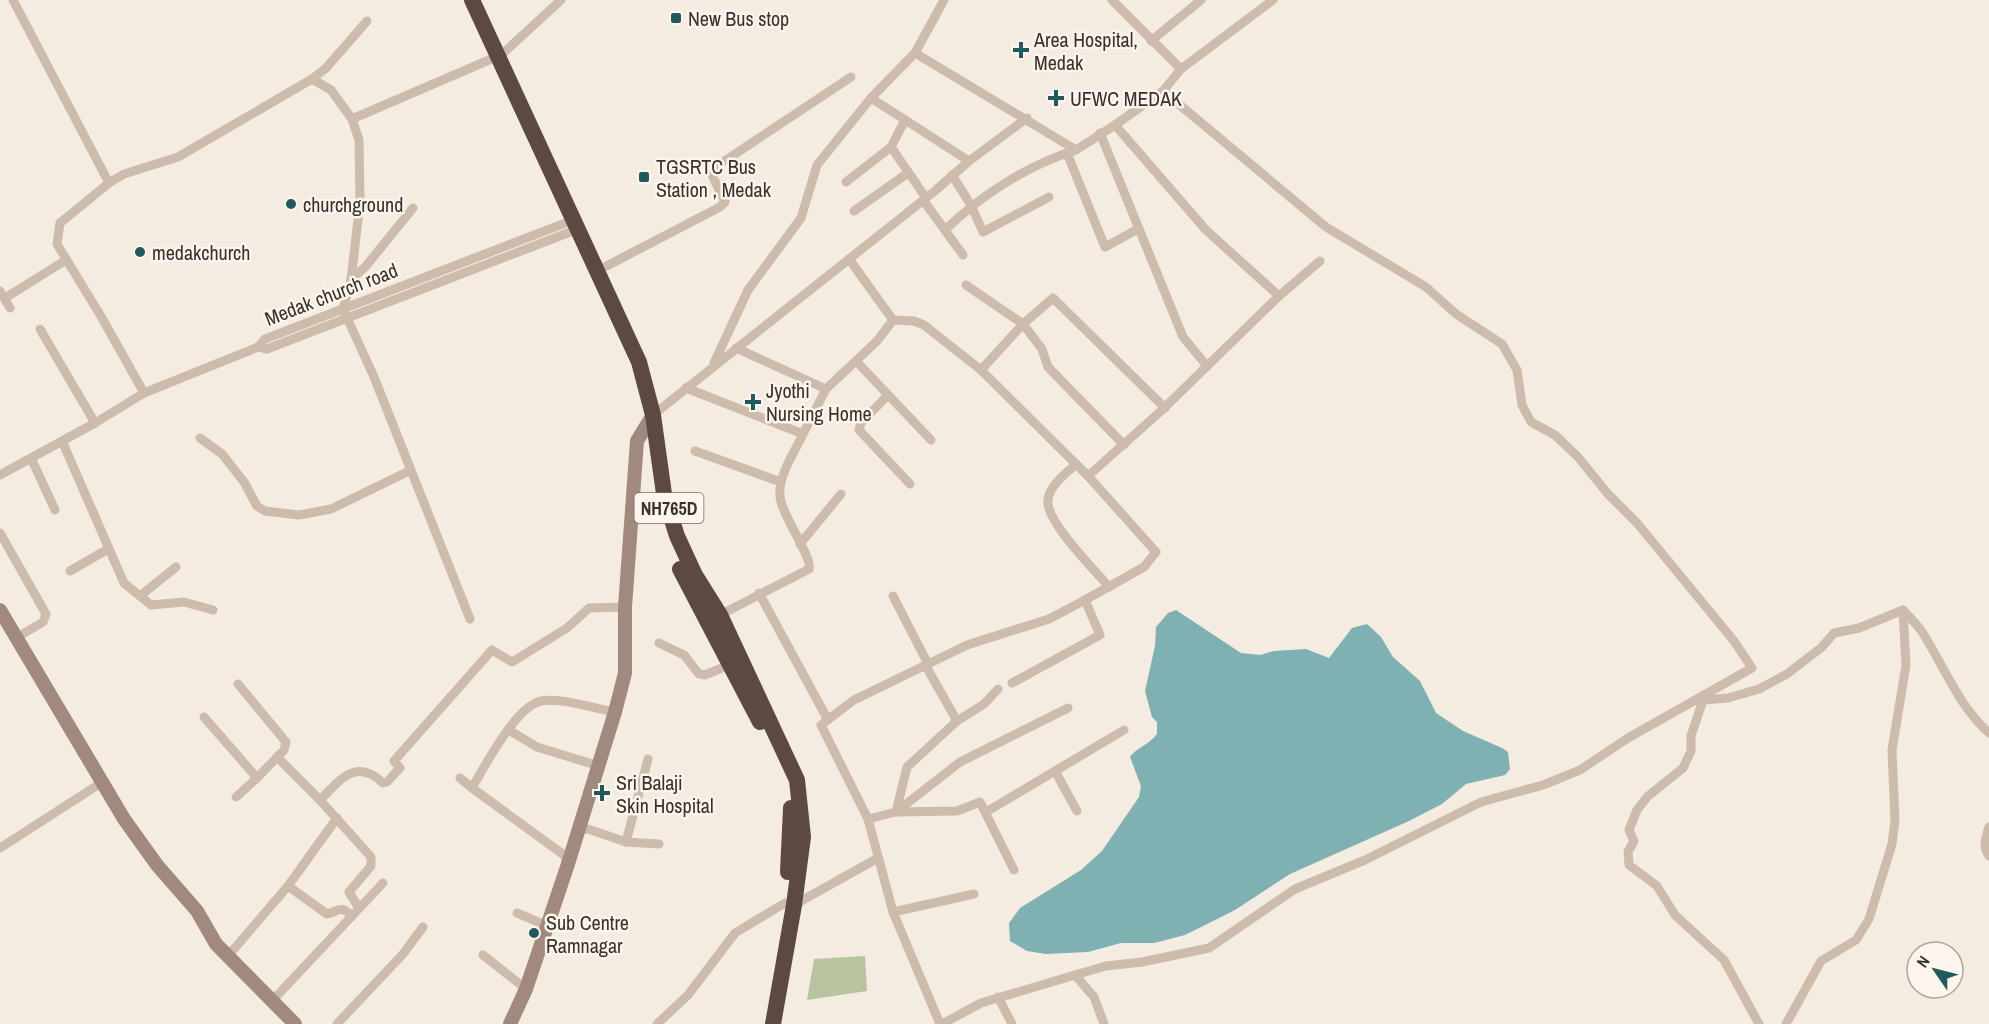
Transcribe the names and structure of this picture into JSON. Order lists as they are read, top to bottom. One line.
{"streets":{"highway":["NH765D"],"street":["Medak church road"]},"crossings":[["Medak church road","NH765D"]],"places":{"transit":["New Bus stop","TGSRTC Bus Station , Medak"],"health":["Area Hospital, Medak","UFWC MEDAK","Jyothi Nursing Home","Sri Balaji Skin Hospital"],"other":["churchground","medakchurch","Sub Centre Ramnagar"]},"north":"top left"}
